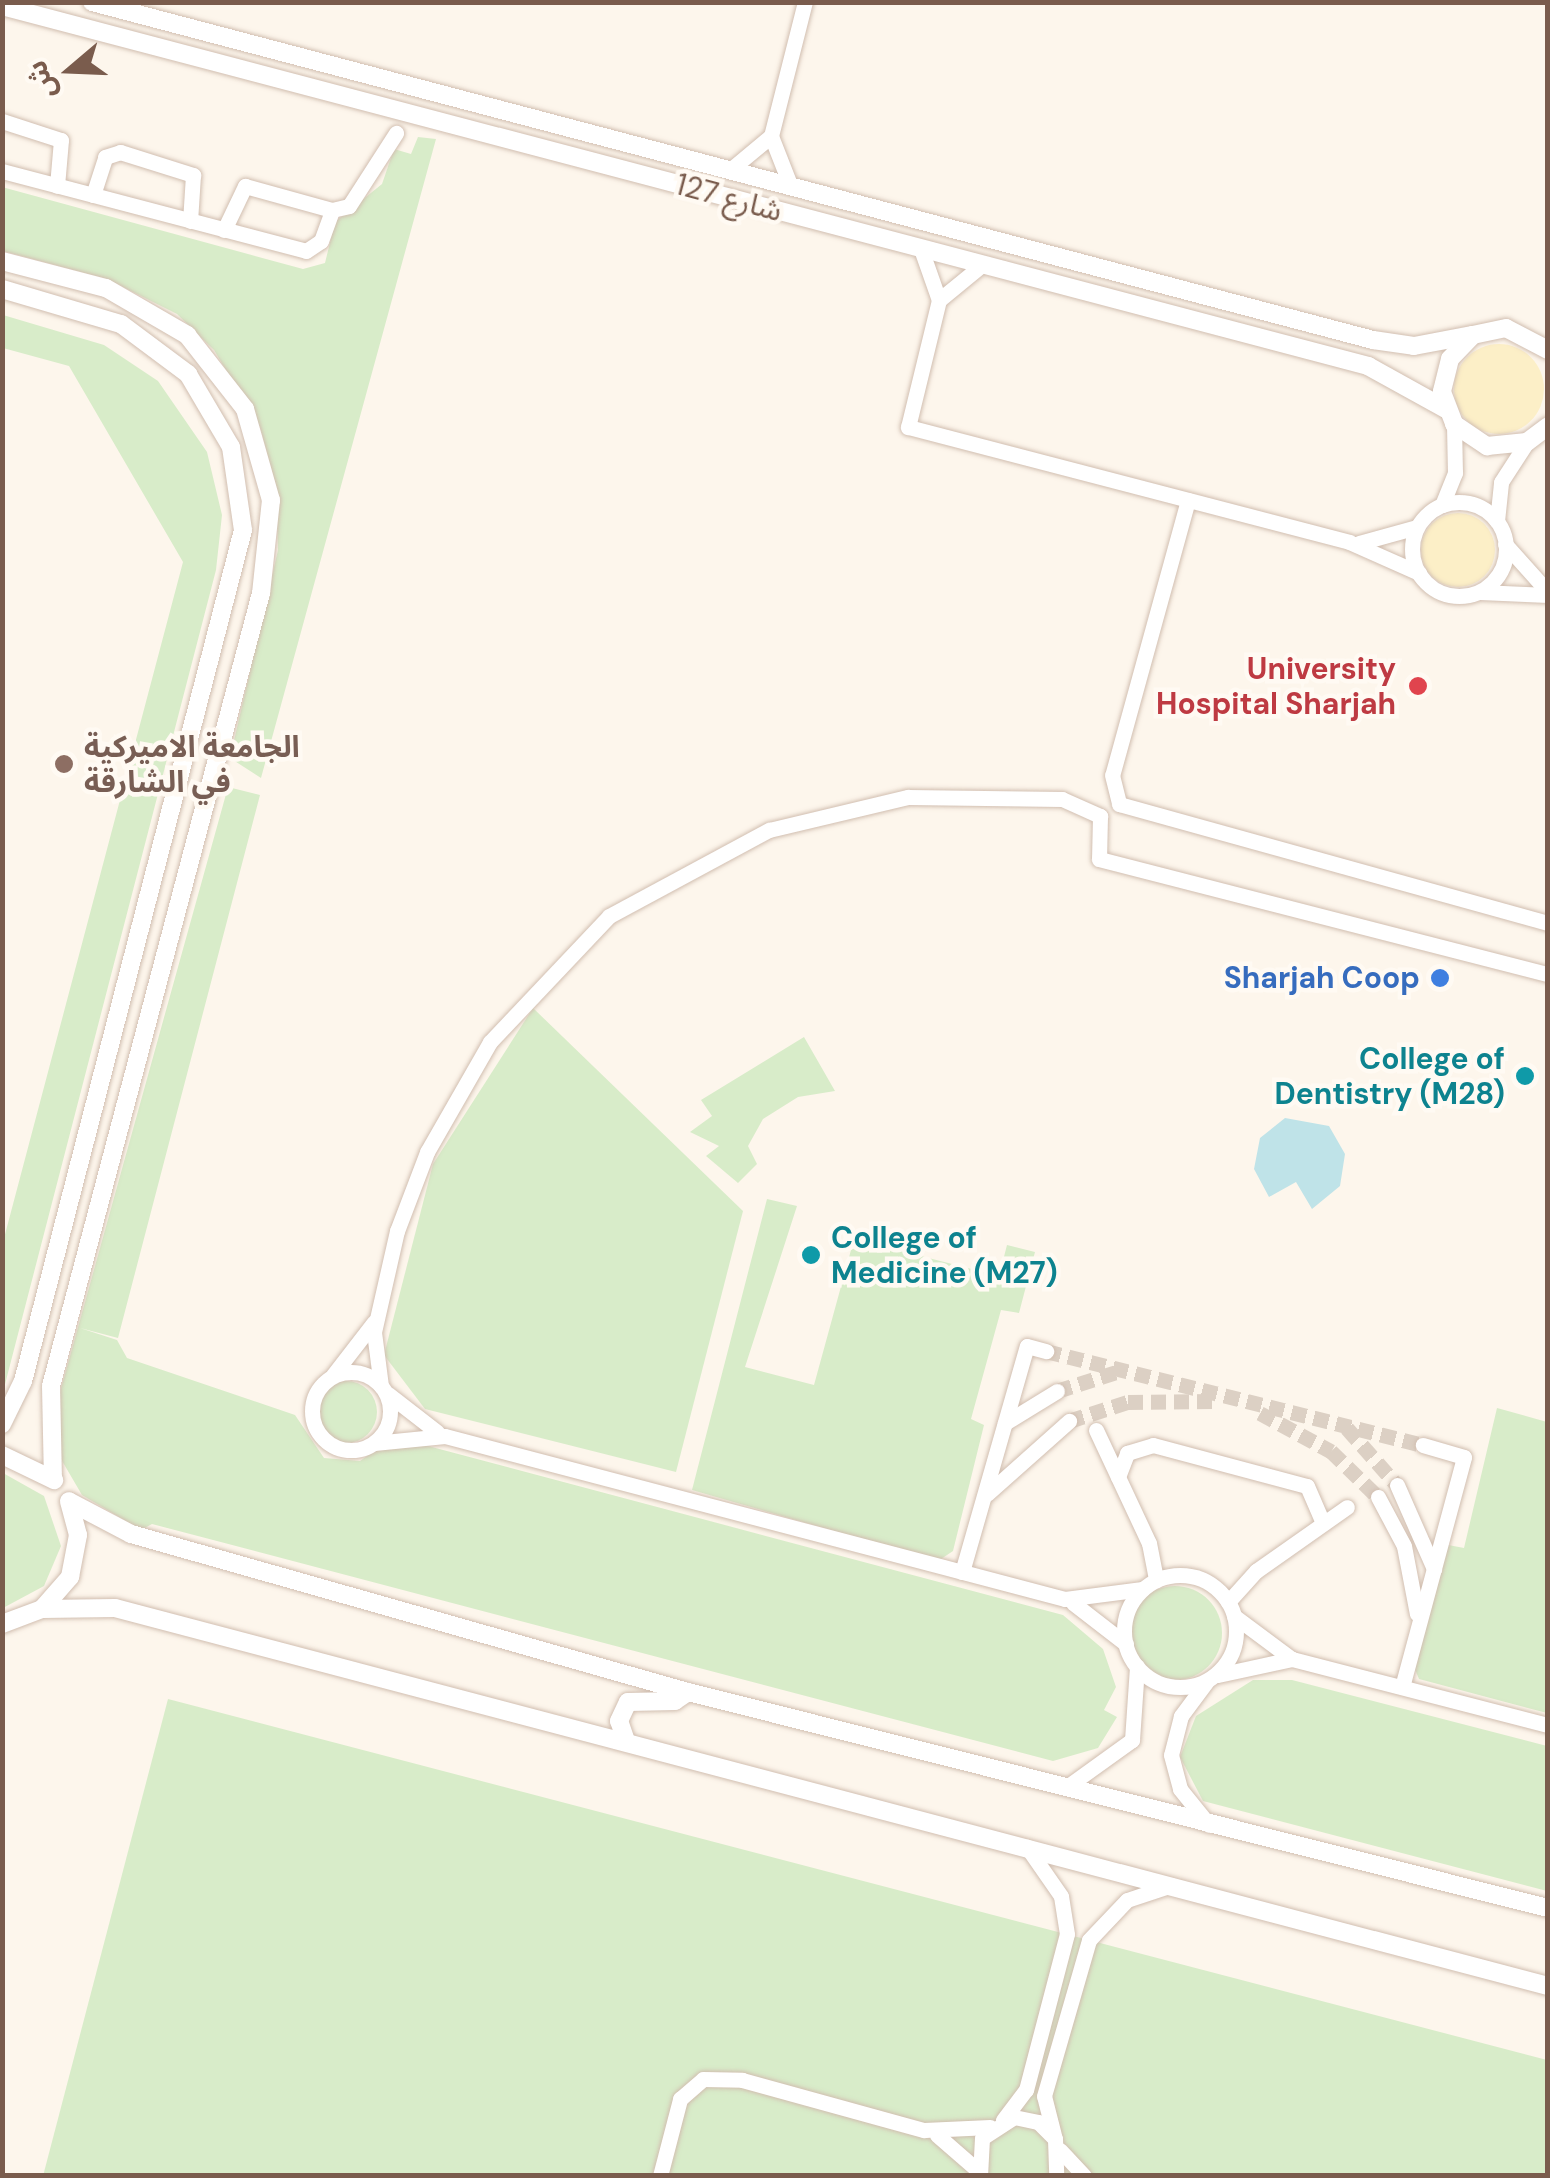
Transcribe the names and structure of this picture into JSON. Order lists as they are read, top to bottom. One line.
{"streets":{"street":["شارع 127"]},"places":["University Hospital Sharjah","الجامعة الاميركية في الشارقة","Sharjah Coop","College of Dentistry (M28)","College of Medicine (M27)"],"north":"left"}
